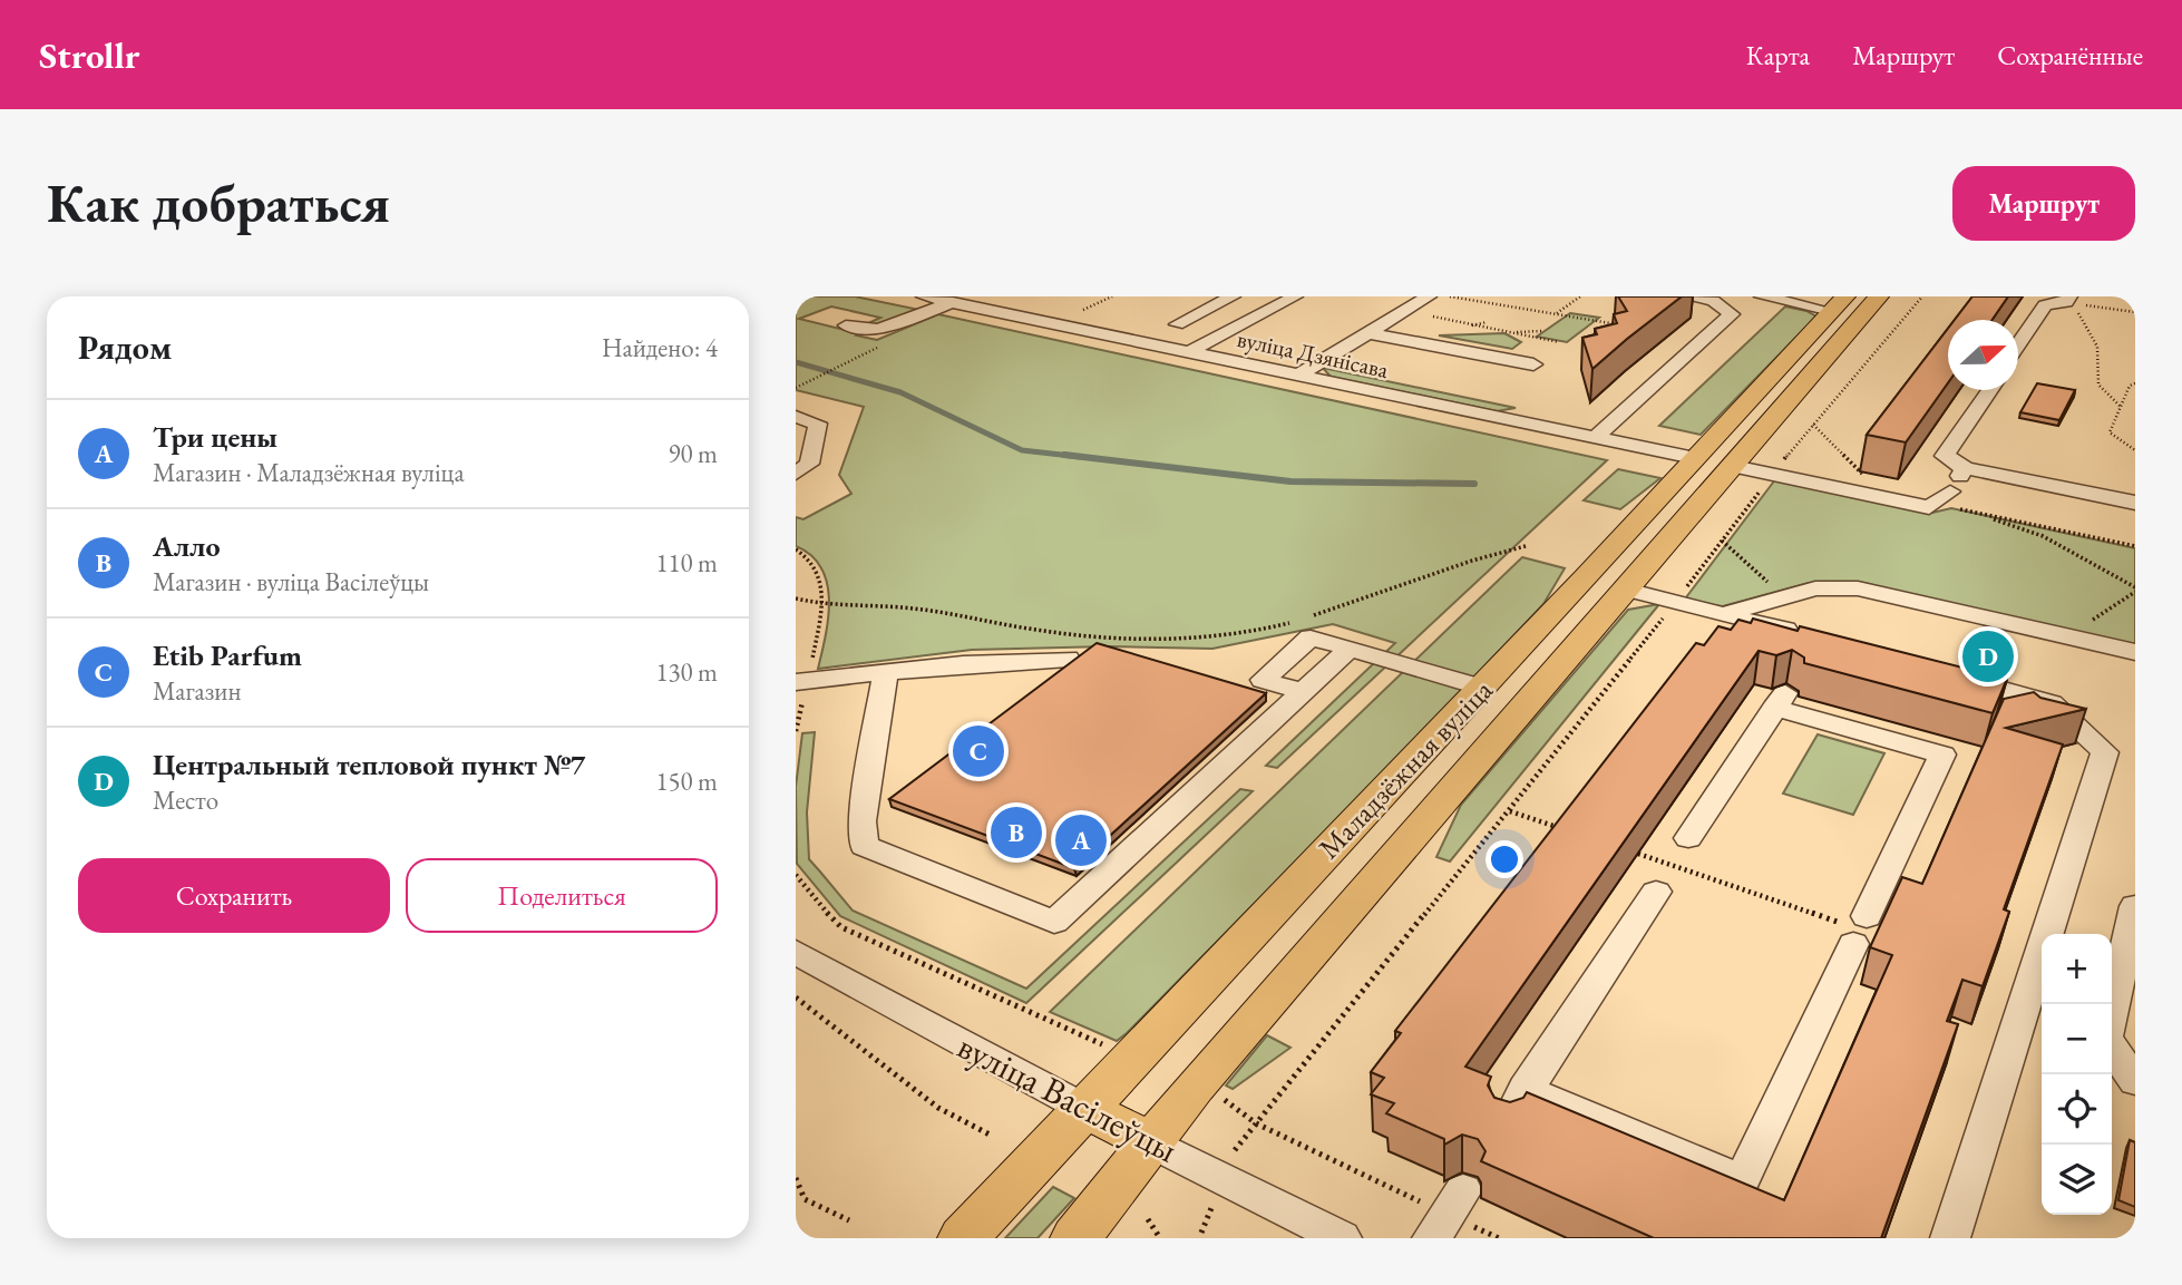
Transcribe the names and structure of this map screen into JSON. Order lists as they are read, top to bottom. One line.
{"streets":{"main road":["Маладзёжная вуліца","вуліца Васілеўцы"],"street":["вуліца Дзянісава"]},"crossings":[["вуліца Дзянісава","Маладзёжная вуліца"],["Маладзёжная вуліца","вуліца Васілеўцы"]],"north":"right","page":{"header":"Strollr","nav":["Карта","Маршрут","Сохранённые"],"buttons":["Маршрут",["Сохранить","Поделиться"]],"title":"Как добраться","heading":["Рядом","Найдено: 4"],"list":[{"mark":"A","name":"Три цены","note":"Магазин · Маладзёжная вуліца","value":"90 m"},{"mark":"B","name":"Алло","note":"Магазин · вуліца Васілеўцы","value":"110 m"},{"mark":"C","name":"Etib Parfum","note":"Магазин","value":"130 m"},{"mark":"D","name":"Центральный тепловой пункт №7","note":"Место","value":"150 m"}],"pins":["D","C","B","A"],"map_buttons":["+","−"]}}
